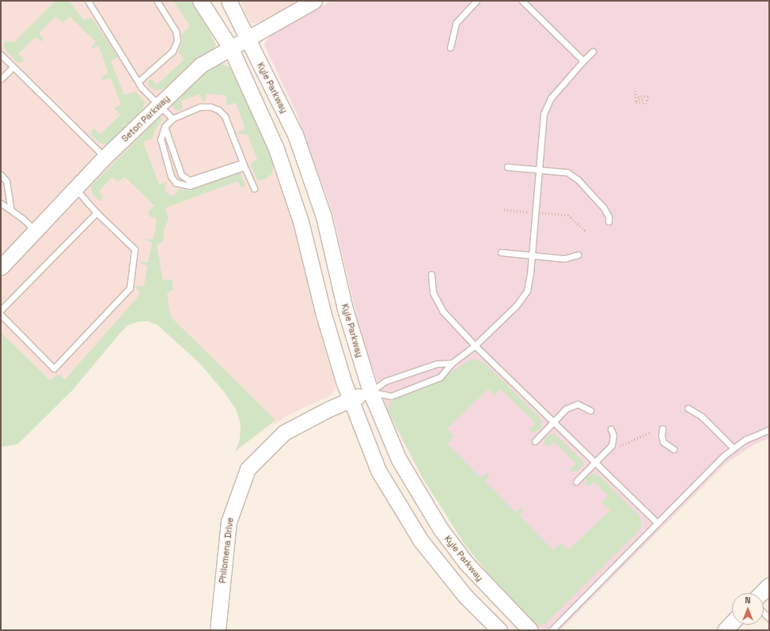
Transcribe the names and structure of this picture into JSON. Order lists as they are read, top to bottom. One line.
{"streets":{"street":["Kyle Parkway","Seton Parkway","Philomena Drive"]},"crossings":[["Kyle Parkway","Seton Parkway"],["Kyle Parkway","Philomena Drive"]],"north":"top"}
